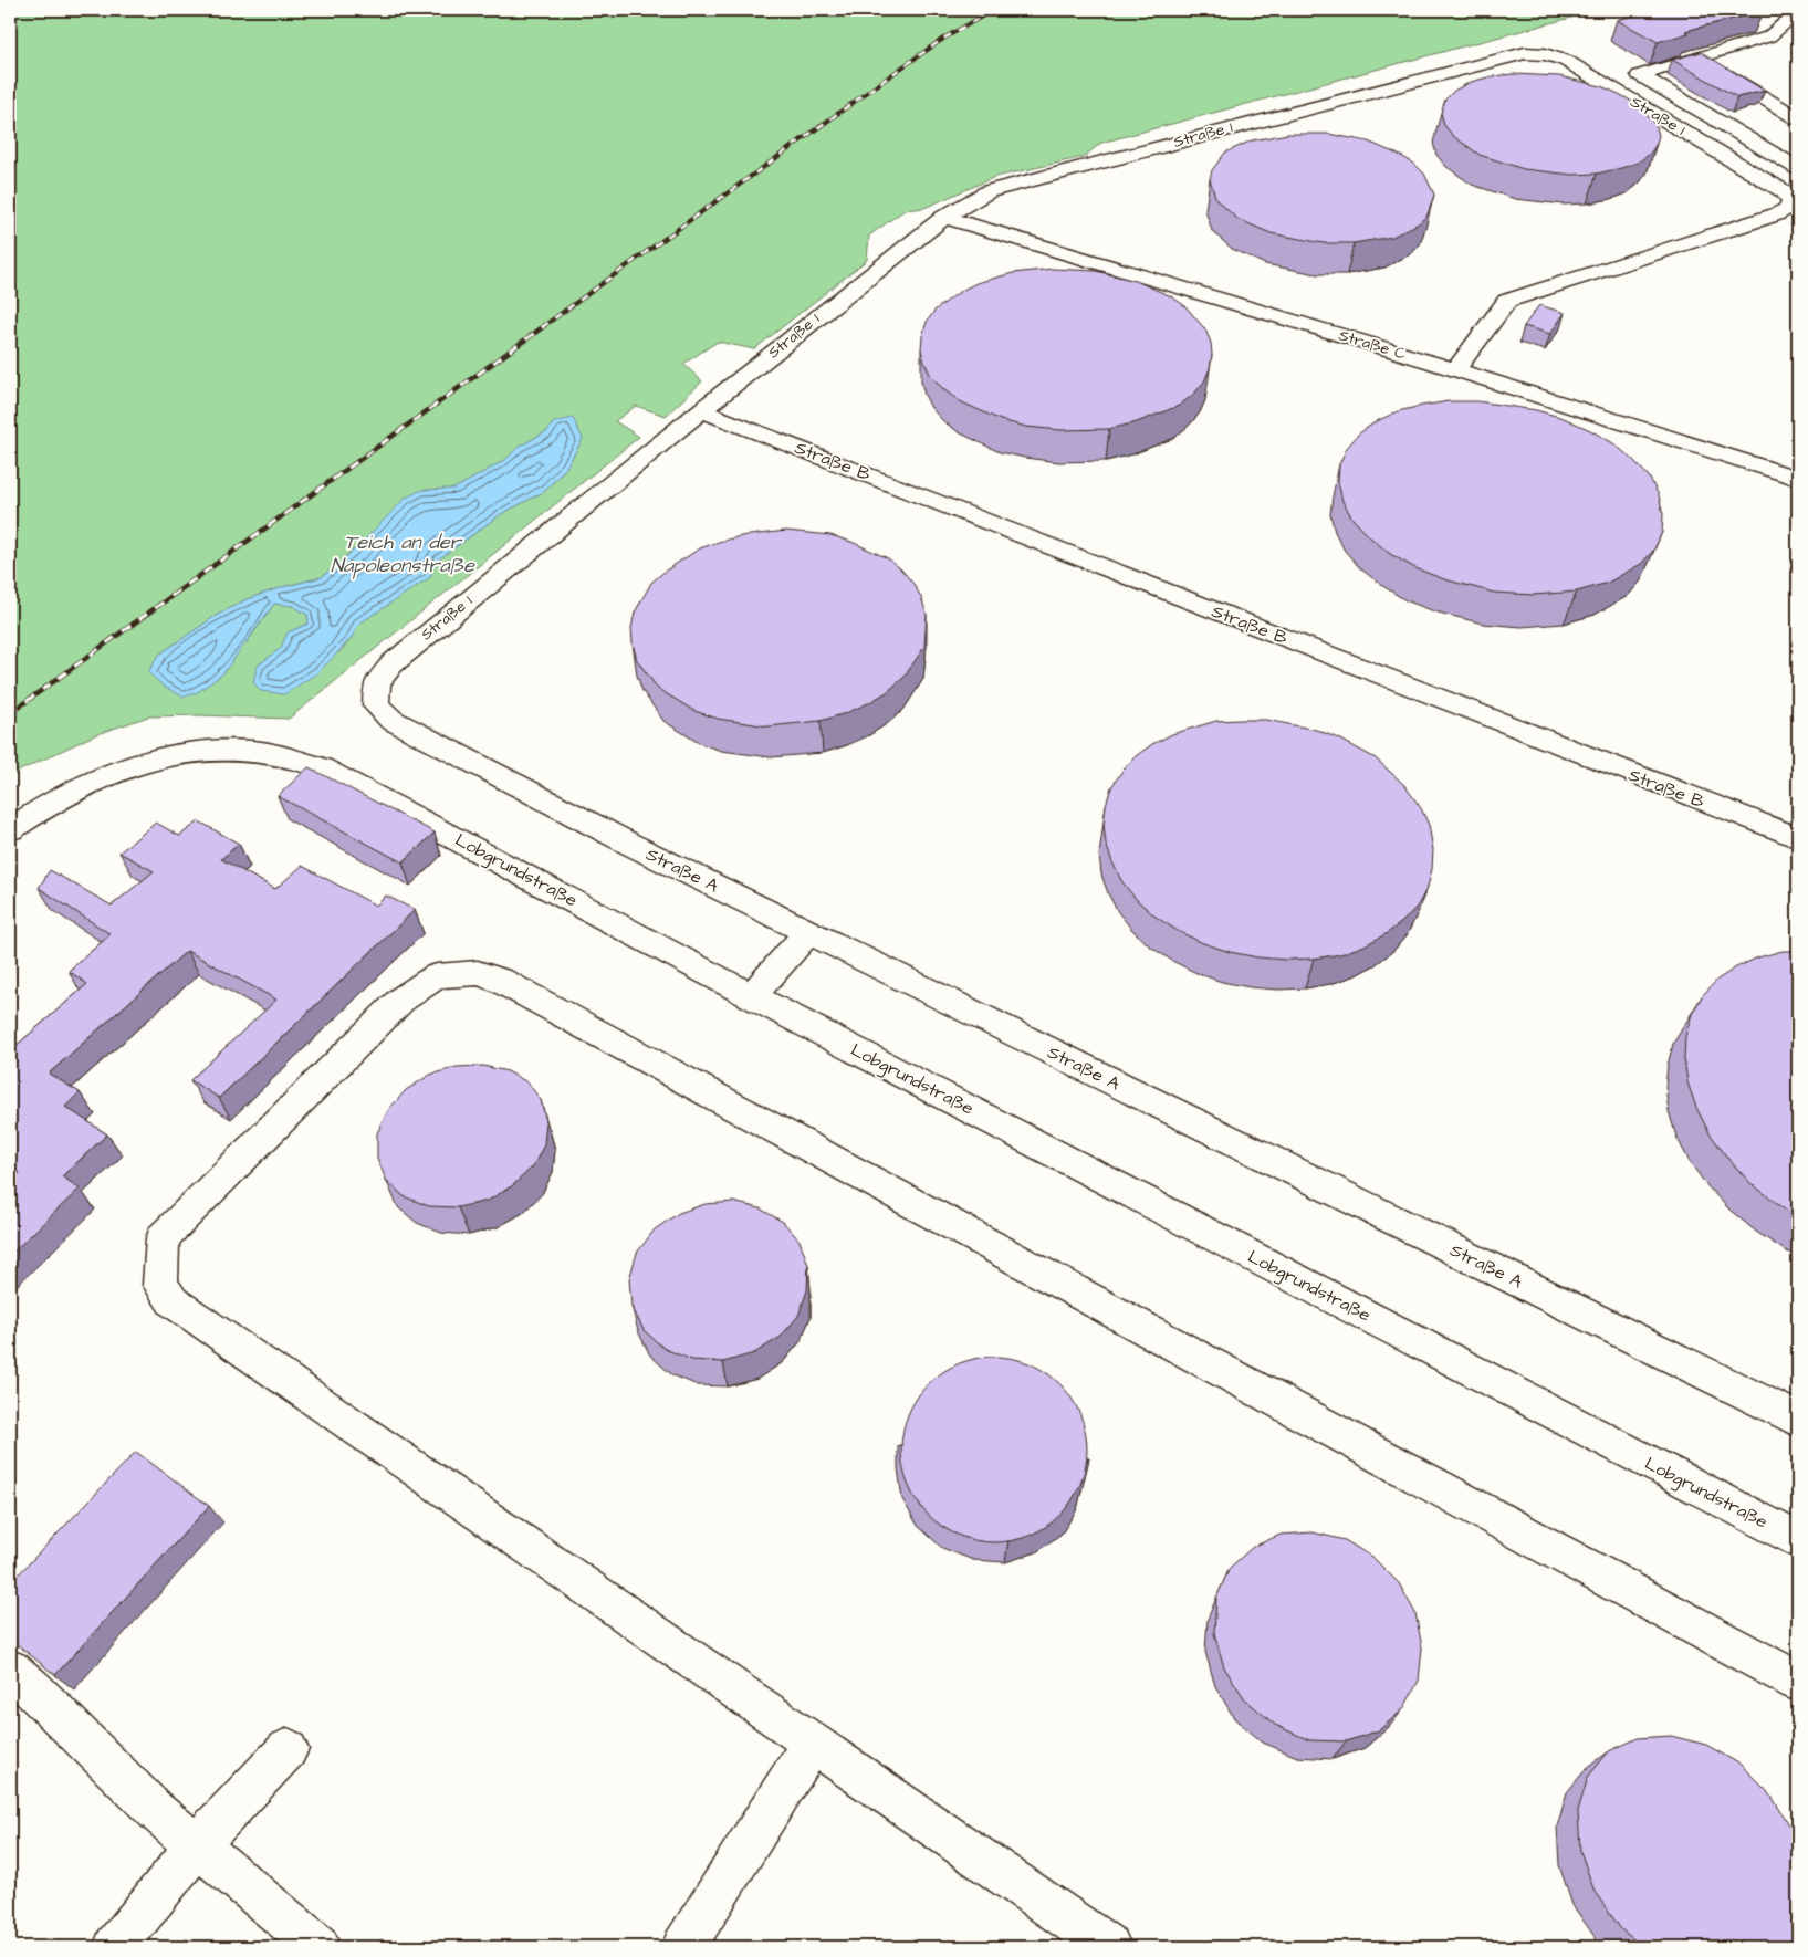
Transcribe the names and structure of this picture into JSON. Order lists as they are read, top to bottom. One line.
{"streets":{"street":["Straße 1","Straße C","Straße B","Lobgrundstraße","Straße A"]},"crossings":[["Straße 1","Straße C"],["Straße 1","Straße B"],["Straße 1","Straße A"]],"water":["Teich an der Napoleonstraße"]}
